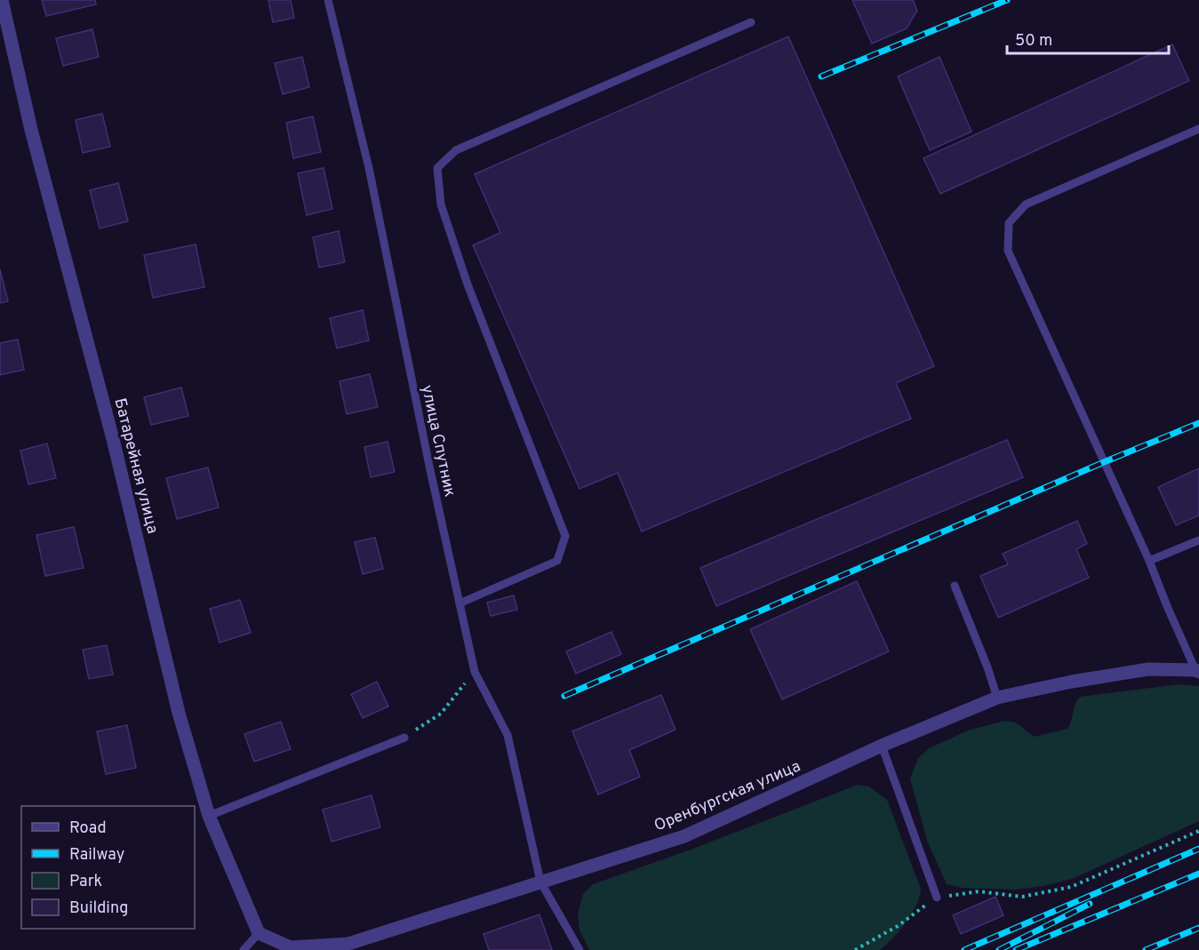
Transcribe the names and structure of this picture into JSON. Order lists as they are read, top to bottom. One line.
{"streets":{"street":["Батарейная улица","Оренбургская улица"],"lane":["улица Спутник"]},"crossings":[["улица Спутник","Оренбургская улица"],["Батарейная улица","Оренбургская улица"]],"legend":["Road","Railway","Park","Building"],"scale_bar":"50 m"}
